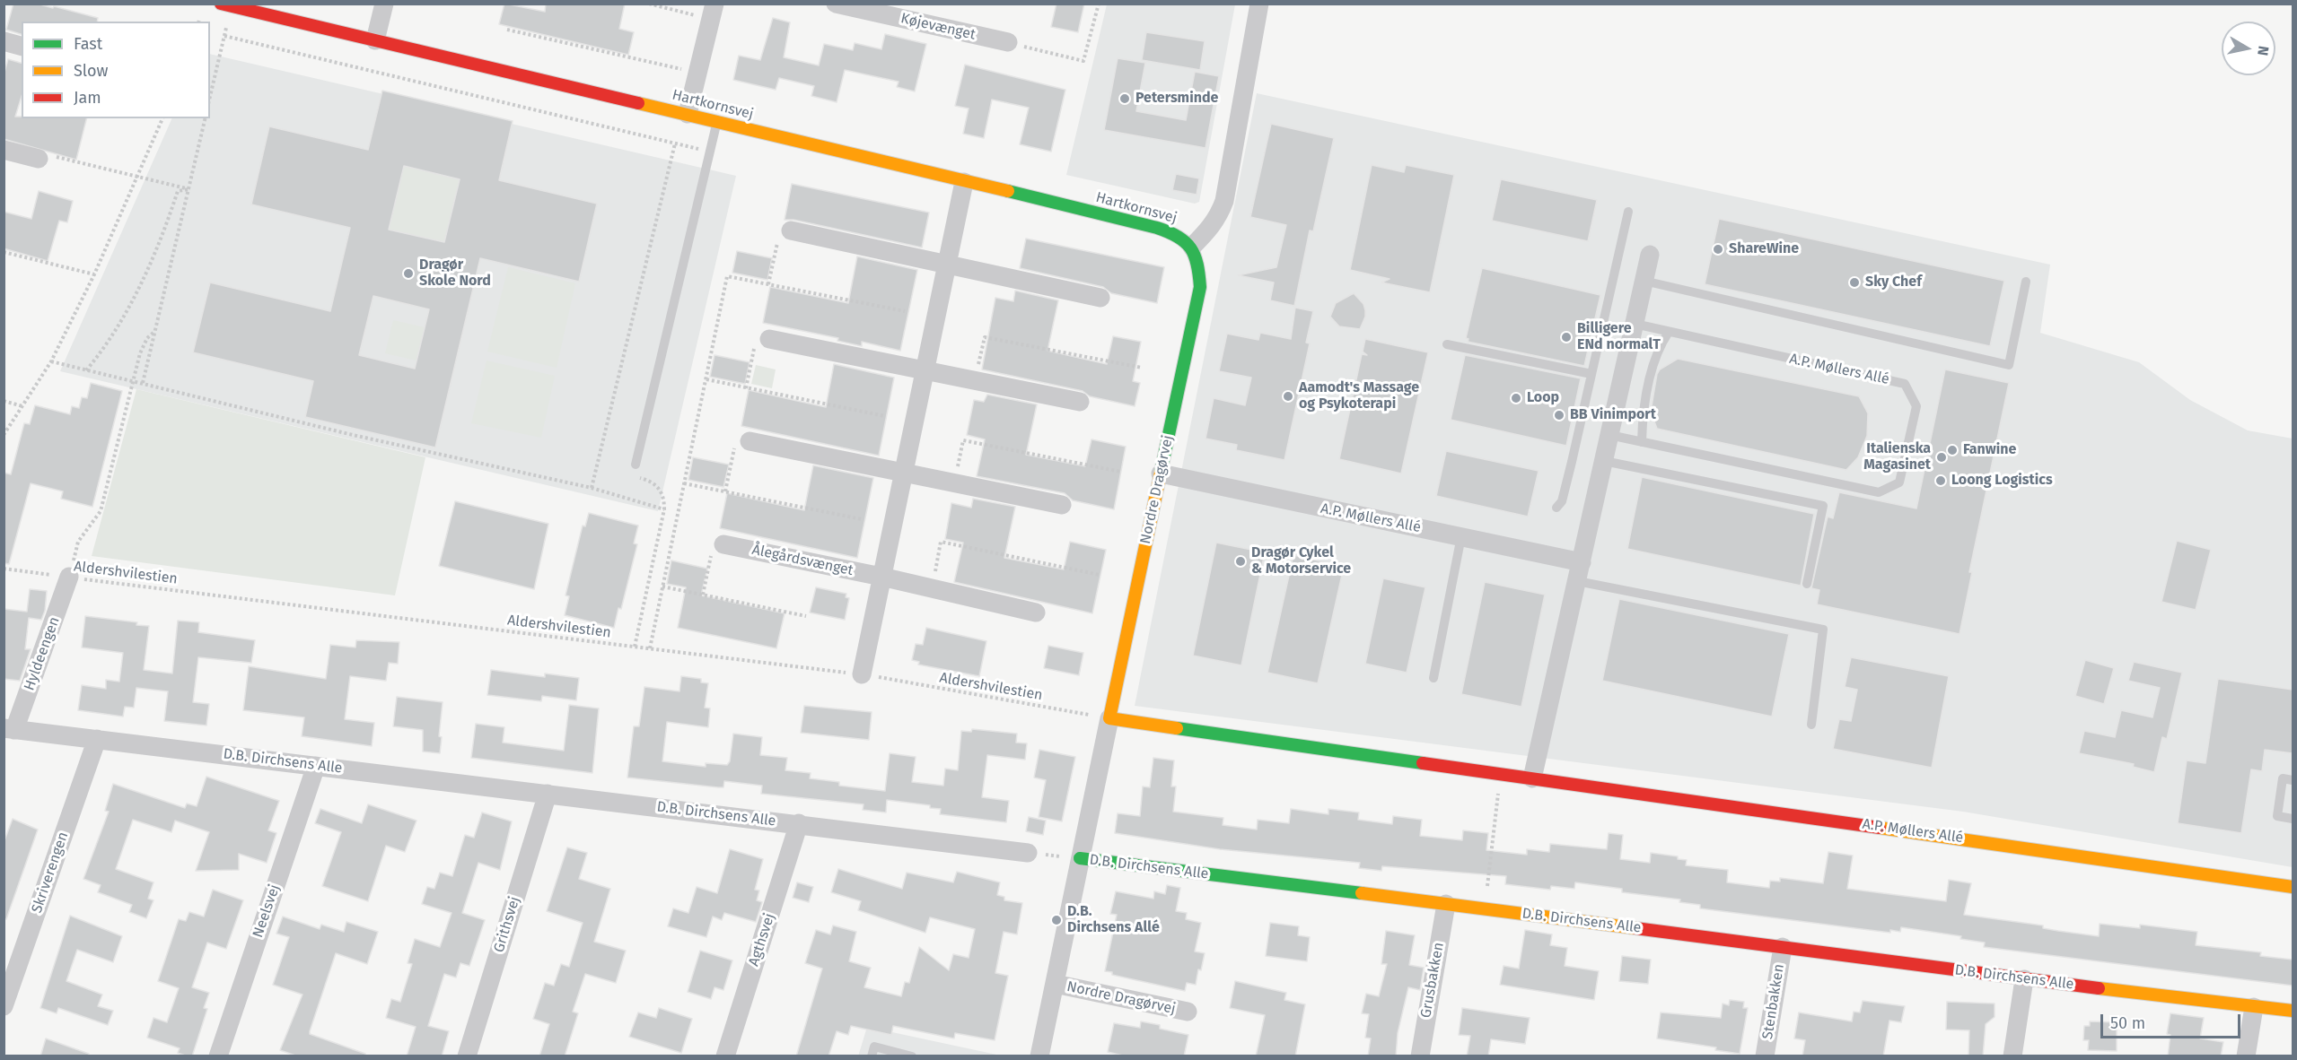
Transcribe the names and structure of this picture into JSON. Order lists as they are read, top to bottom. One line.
{"streets":{"street":["Køjevænget","Hartkornsvej","A.P. Møllers Allé","Nordre Dragørvej","Ålegårdsvænget","Hyldeengen","D.B. Dirchsens Alle","Skriverengen","Neelsvej","Grithsvej","Agthsvej","Grusbakken","Stenbakken"],"path":["Aldershvilestien"]},"crossings":[["Hartkornsvej","Nordre Dragørvej"],["A.P. Møllers Allé","Nordre Dragørvej"],["A.P. Møllers Allé","Aldershvilestien"],["Nordre Dragørvej","Aldershvilestien"],["Nordre Dragørvej","D.B. Dirchsens Alle"],["Aldershvilestien","Hyldeengen"],["Hyldeengen","D.B. Dirchsens Alle"],["D.B. Dirchsens Alle","Skriverengen"],["D.B. Dirchsens Alle","Neelsvej"],["D.B. Dirchsens Alle","Grithsvej"],["D.B. Dirchsens Alle","Agthsvej"],["D.B. Dirchsens Alle","Grusbakken"],["D.B. Dirchsens Alle","Stenbakken"]],"places":["Petersminde","ShareWine","Dragør Skole Nord","Sky Chef","Billigere ENd normalT","Aamodt's Massage og Psykoterapi","Loop","BB Vinimport","Fanwine","Italienska Magasinet","Loong Logistics","Dragør Cykel & Motorservice","D.B. Dirchsens Allé"],"legend":["Fast","Slow","Jam"],"scale_bar":"50 m","north":"right"}
